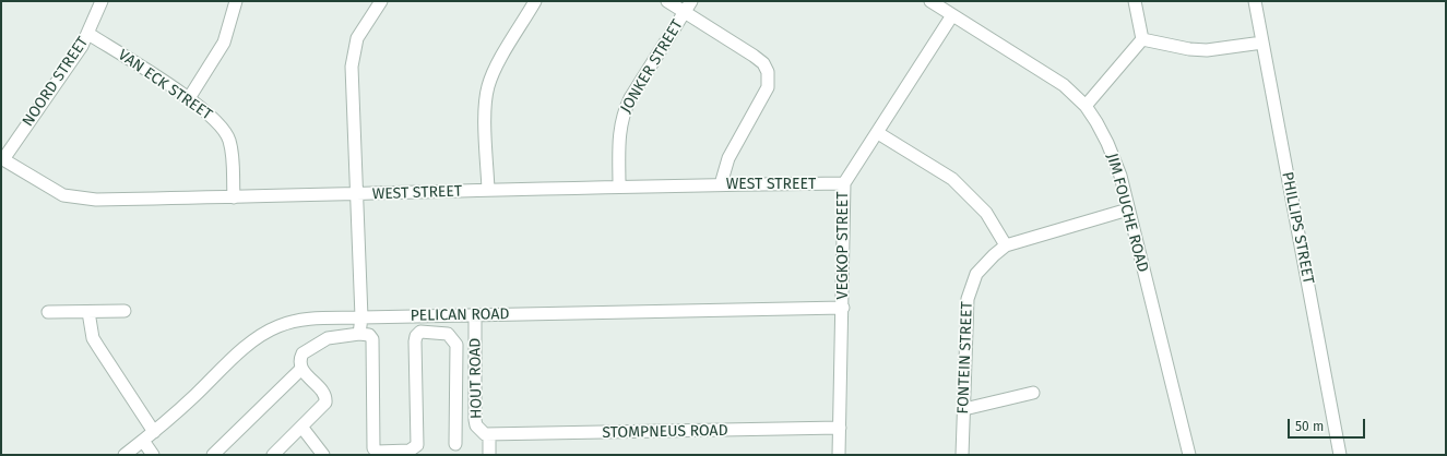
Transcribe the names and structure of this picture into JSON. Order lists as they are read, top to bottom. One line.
{"streets":{"street":["JONKER STREET","NOORD STREET","VAN ECK STREET","WEST STREET","JIM FOUCHE ROAD","PHILLIPS STREET","VEGKOP STREET","PELICAN ROAD","FONTEIN STREET","HOUT ROAD","STOMPNEUS ROAD"]},"crossings":[["JONKER STREET","WEST STREET"],["NOORD STREET","VAN ECK STREET"],["NOORD STREET","WEST STREET"],["VAN ECK STREET","WEST STREET"],["WEST STREET","VEGKOP STREET"],["JIM FOUCHE ROAD","VEGKOP STREET"],["JIM FOUCHE ROAD","FONTEIN STREET"],["VEGKOP STREET","PELICAN ROAD"],["VEGKOP STREET","STOMPNEUS ROAD"],["PELICAN ROAD","HOUT ROAD"],["HOUT ROAD","STOMPNEUS ROAD"]],"scale_bar":"50 m"}
